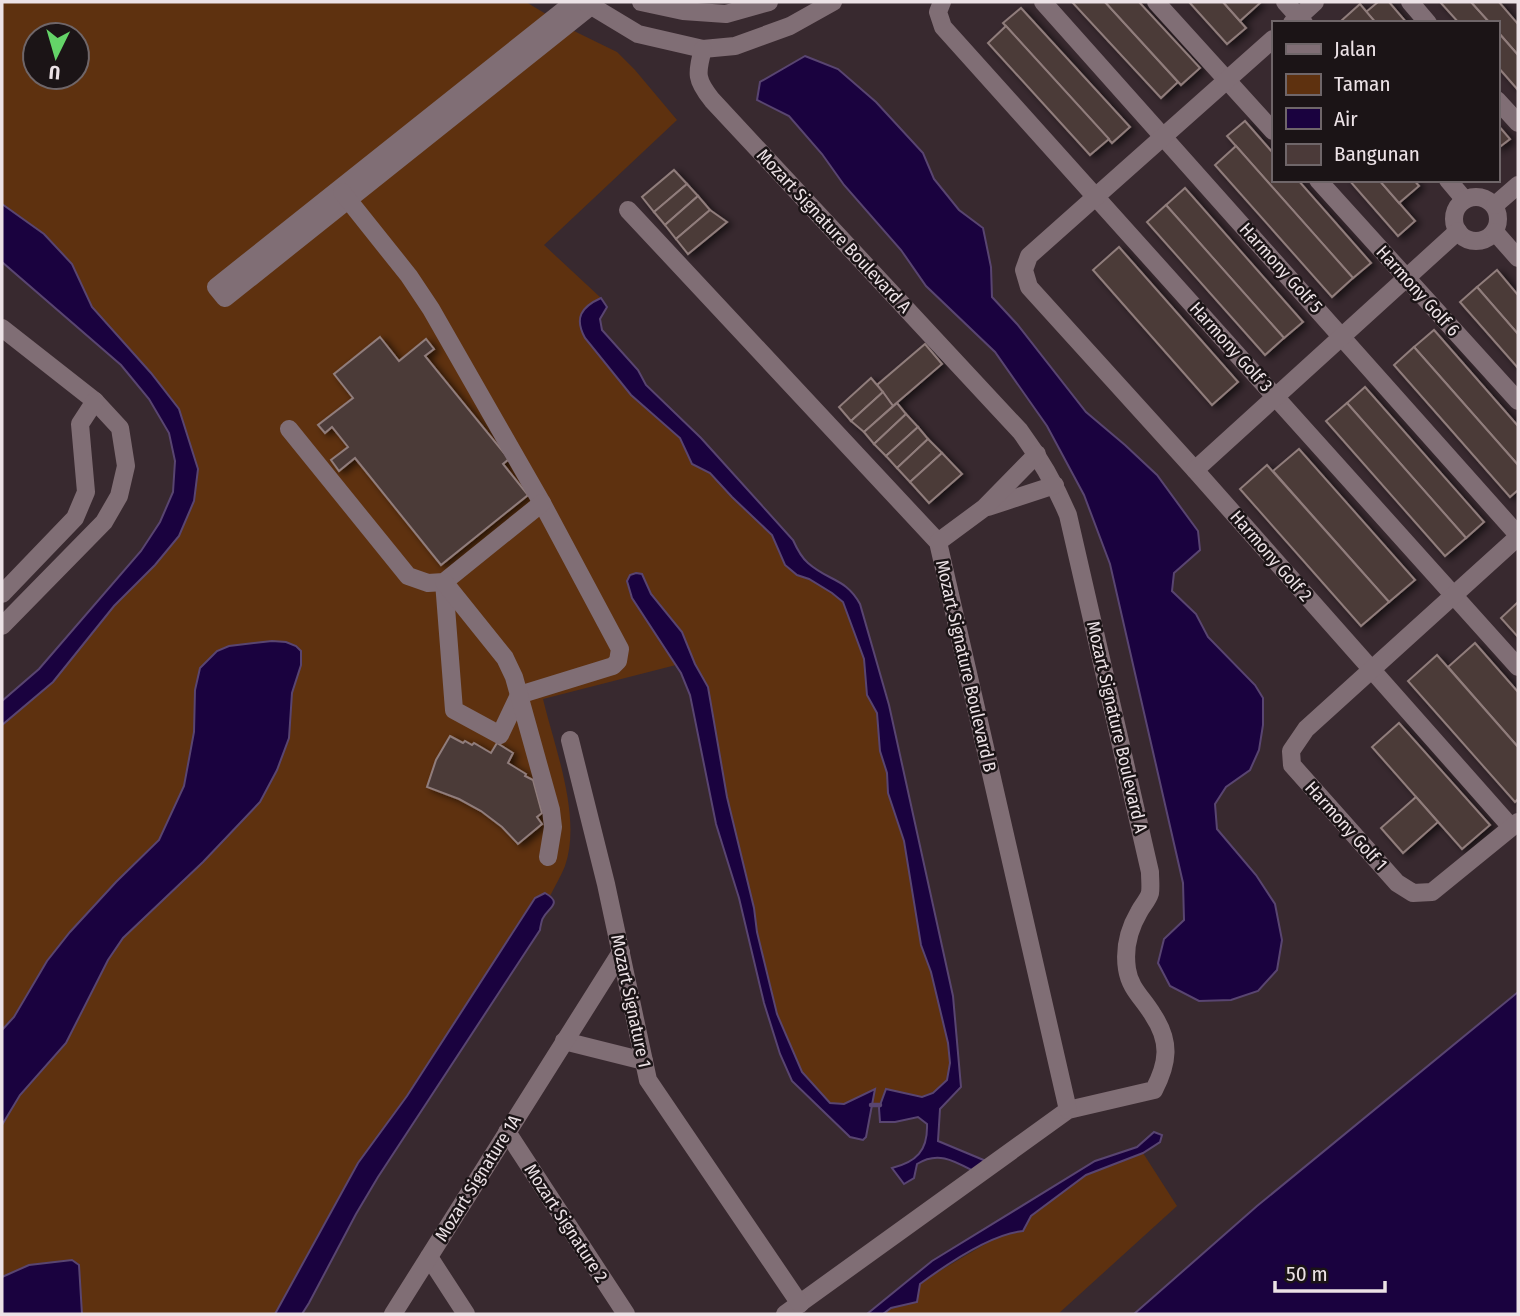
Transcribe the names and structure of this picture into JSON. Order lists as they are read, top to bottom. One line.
{"streets":{"street":["Mozart Signature Boulevard A","Harmony Golf 5","Harmony Golf 6","Harmony Golf 3","Harmony Golf 2","Mozart Signature Boulevard B","Harmony Golf 1","Mozart Signature 1","Mozart Signature 1A","Mozart Signature 2"]},"crossings":[["Mozart Signature Boulevard A","Mozart Signature Boulevard B"],["Mozart Signature Boulevard A","Mozart Signature 1"],["Harmony Golf 3","Harmony Golf 2"],["Harmony Golf 2","Harmony Golf 1"],["Mozart Signature 1","Mozart Signature 1A"],["Mozart Signature 1A","Mozart Signature 2"]],"legend":["Jalan","Taman","Air","Bangunan"],"scale_bar":"50 m","north":"bottom"}
